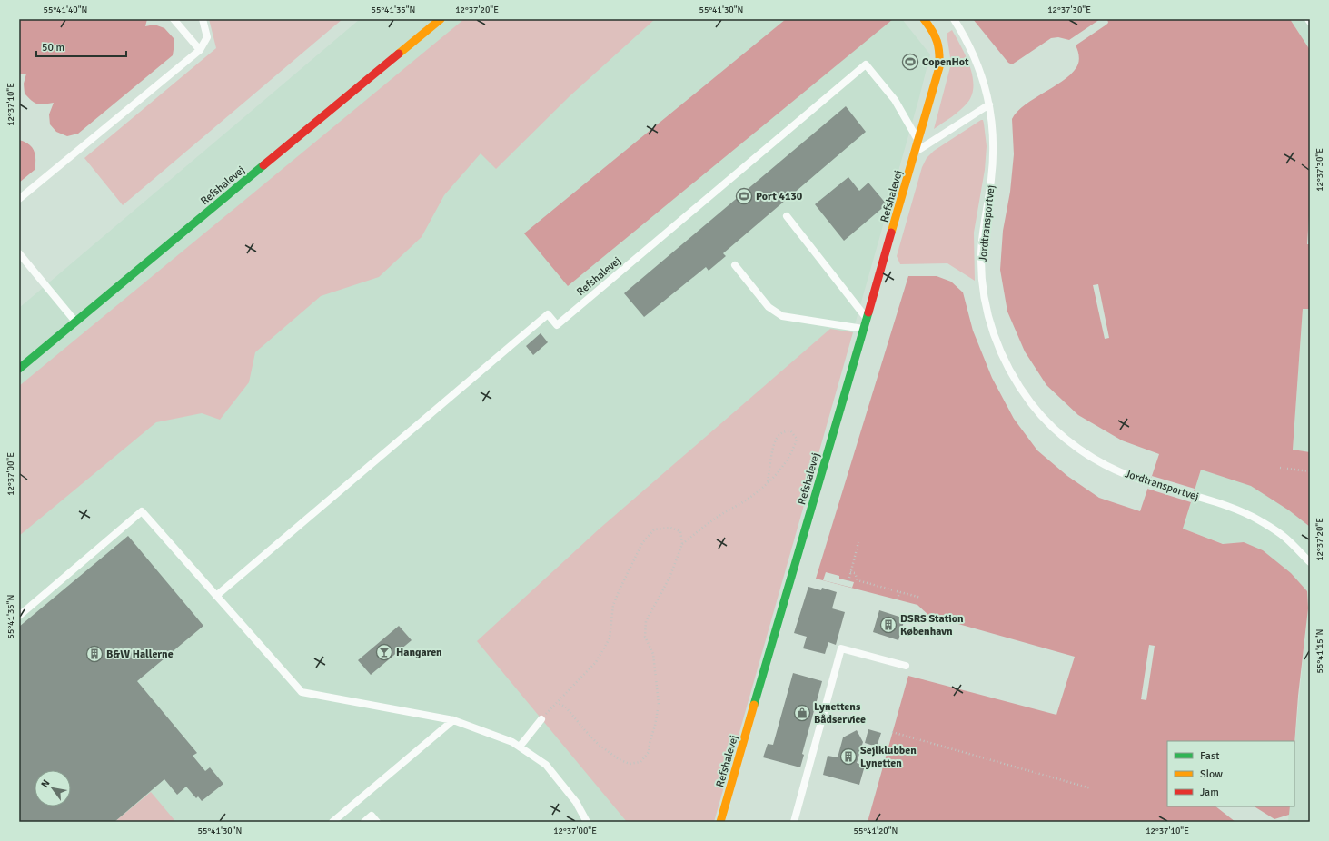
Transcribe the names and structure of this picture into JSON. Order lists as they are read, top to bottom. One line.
{"streets":{"street":["Refshalevej"],"lane":["Jordtransportvej"]},"places":{"sports":["CopenHot","Port 4130"],"building":["DSRS Station København","B&W Hallerne","Sejlklubben Lynetten"],"bar":["Hangaren"],"shop":["Lynettens Bådservice"]},"legend":["Fast","Slow","Jam"],"scale_bar":"50 m","north":"top left","coordinates":["55°41'40\"N","55°41'35\"N","12°37'20\"E","55°41'30\"N","12°37'30\"E","12°37'10\"E","12°37'00\"E","55°41'15\"N","55°41'20\"N"]}
